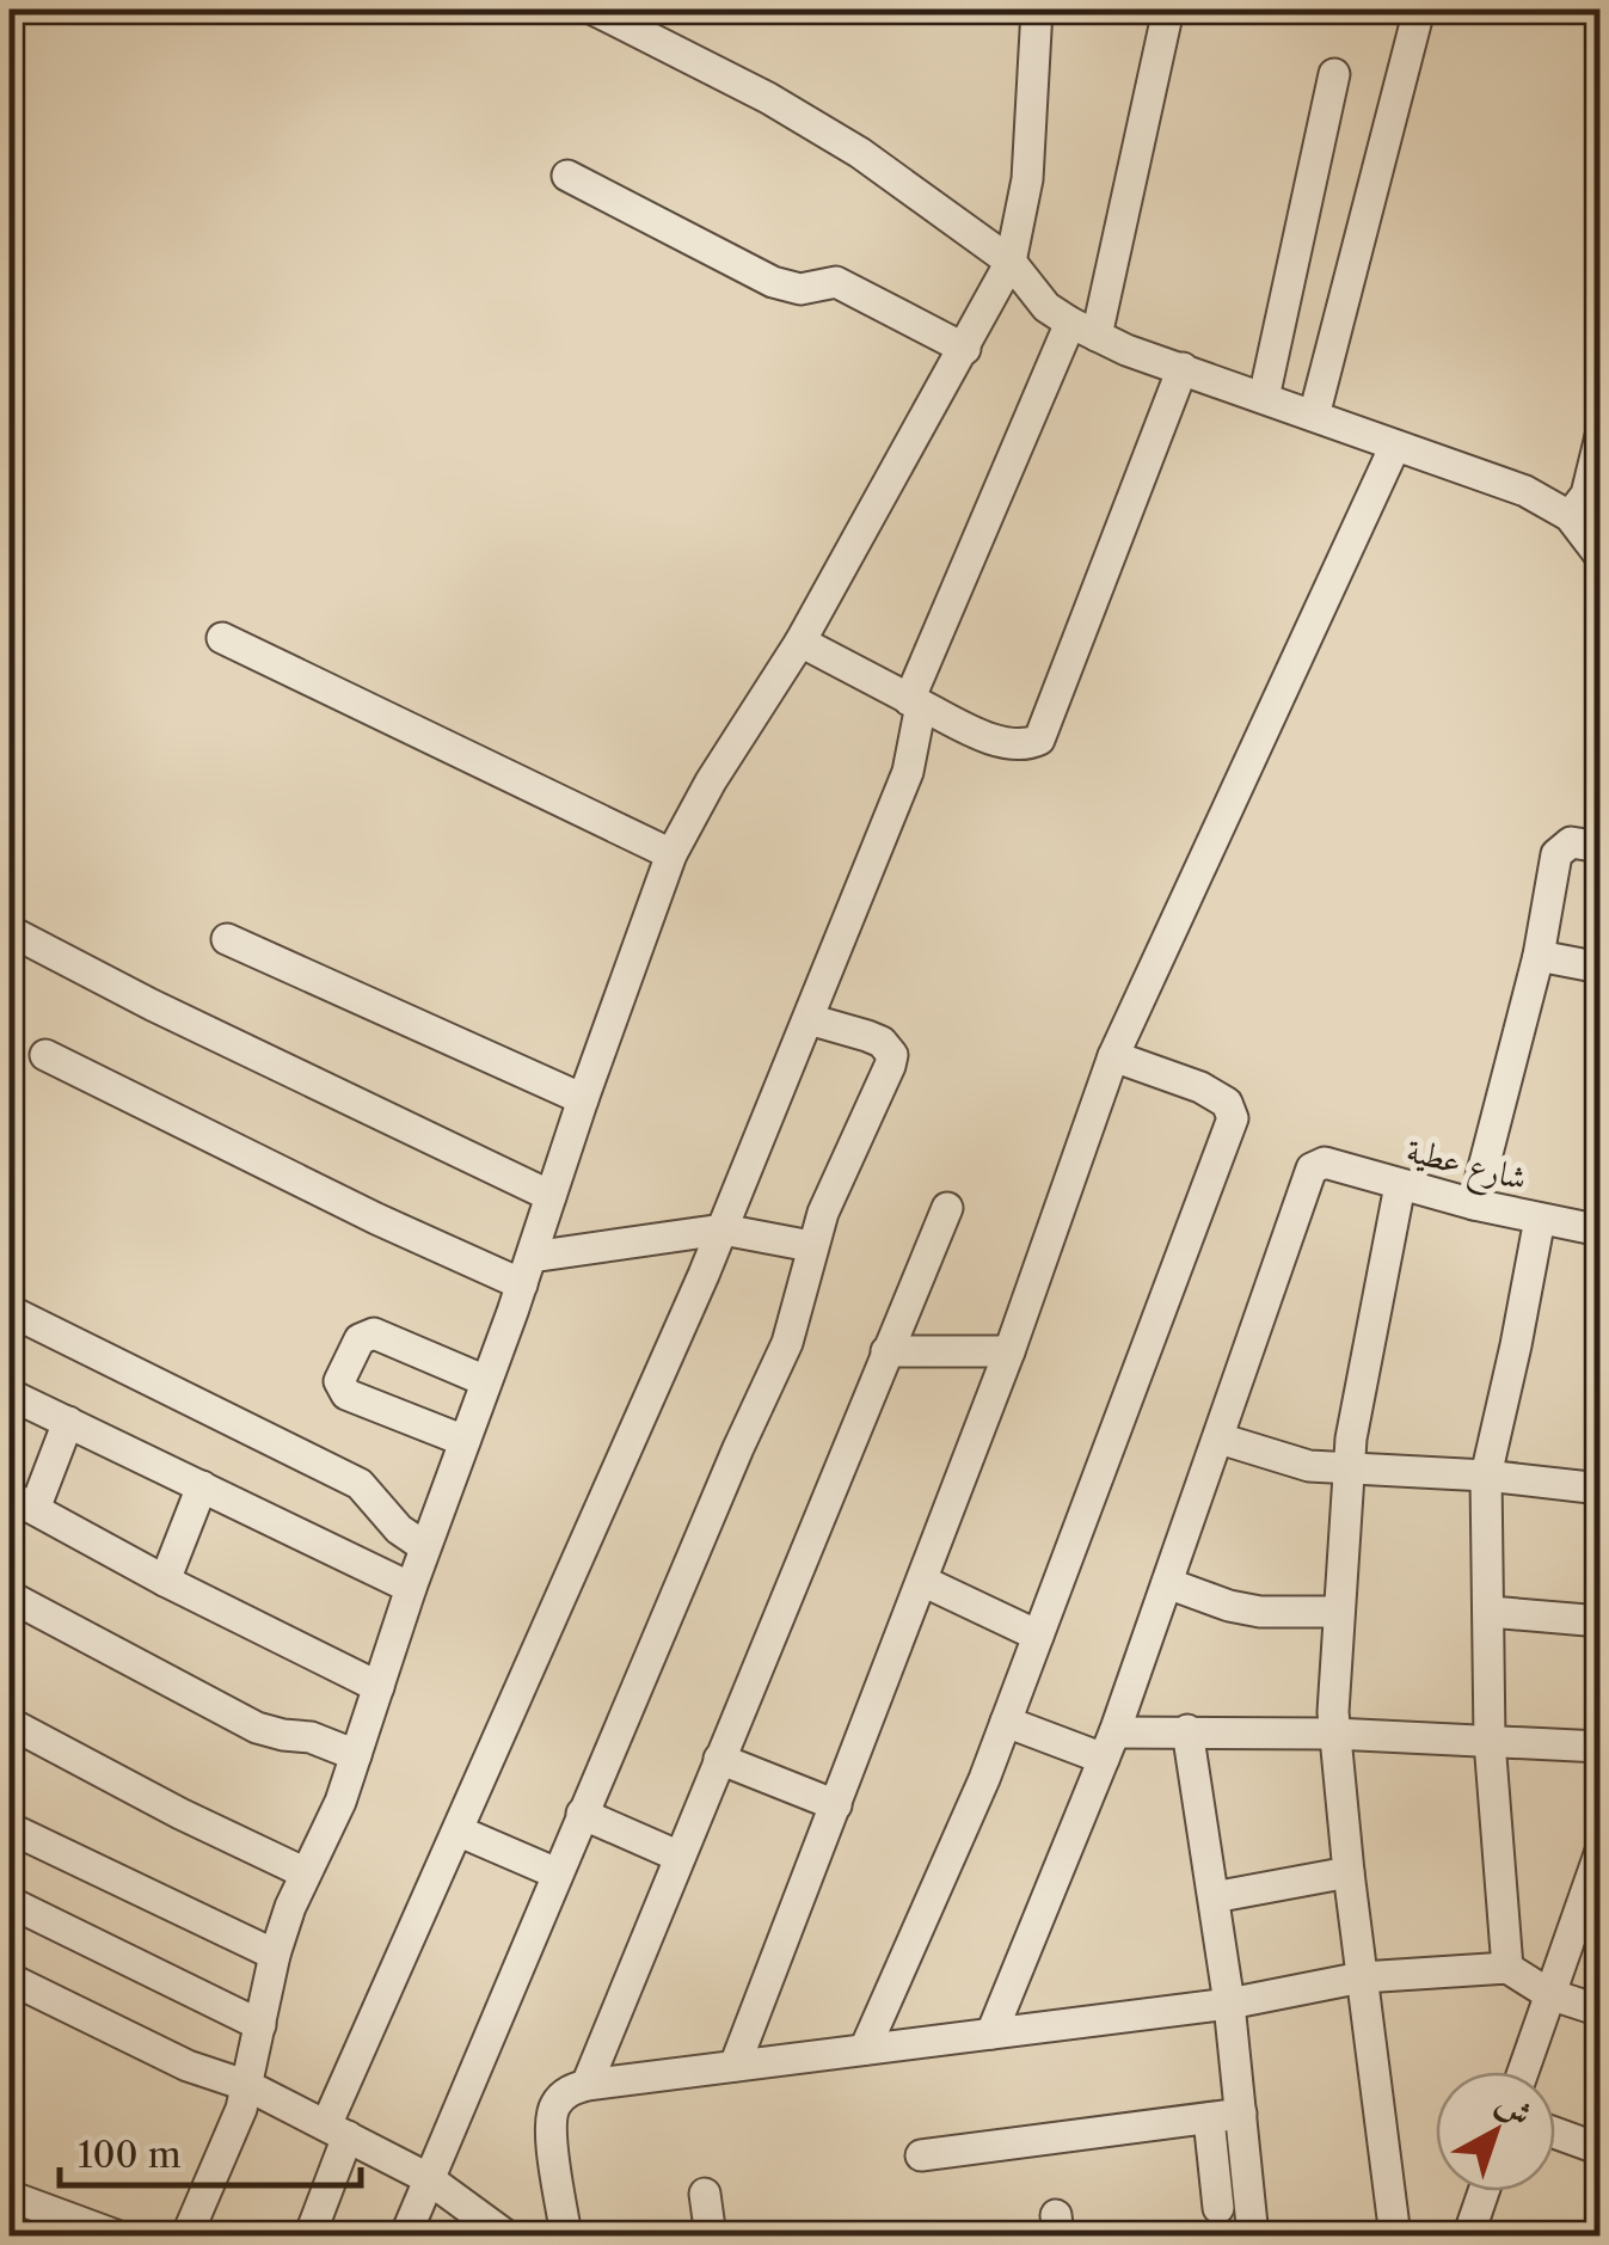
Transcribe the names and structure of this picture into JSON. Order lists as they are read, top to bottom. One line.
{"streets":{"street":["شارع عطية"]},"scale_bar":"100 m","north":"top right"}
